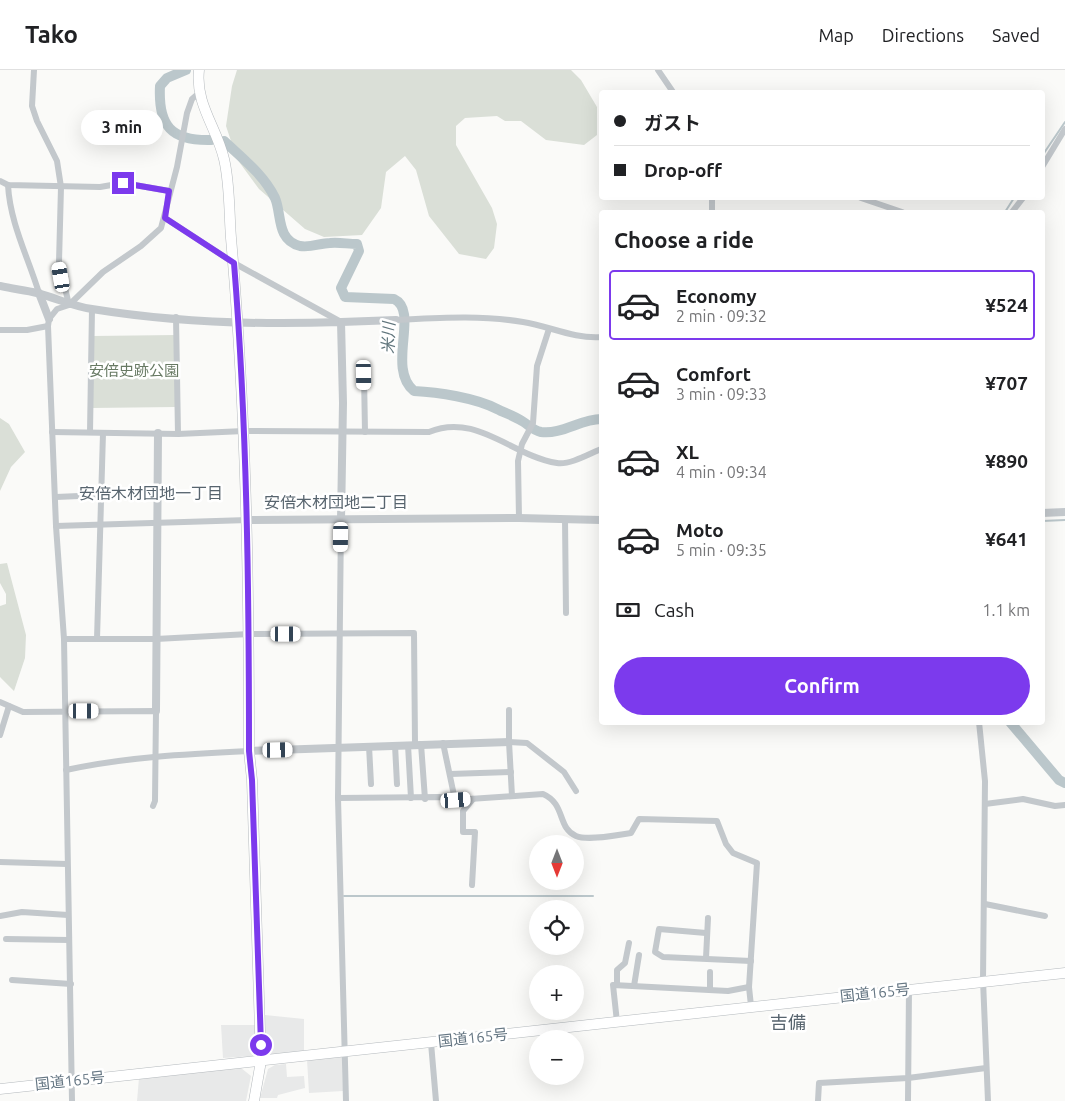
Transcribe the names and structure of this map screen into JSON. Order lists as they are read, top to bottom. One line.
{"streets":{"main road":["国道165号"]},"districts":["安倍木材団地一丁目","安倍木材団地二丁目","吉備"],"water":["米川"],"parks":["安倍史跡公園"],"north":"bottom","page":{"header":"Tako","nav":["Map","Directions","Saved"],"banner":["ガスト","Drop-off"],"bubble":"3 min","heading":"Choose a ride","list":[{"name":"Economy","note":"2 min · 09:32","value":"¥524"},{"name":"Comfort","note":"3 min · 09:33","value":"¥707"},{"name":"XL","note":"4 min · 09:34","value":"¥890"},{"name":"Moto","note":"5 min · 09:35","value":"¥641"}],"pay":["Cash","1.1 km"],"buttons":"Confirm","map_buttons":["+","−"]}}
